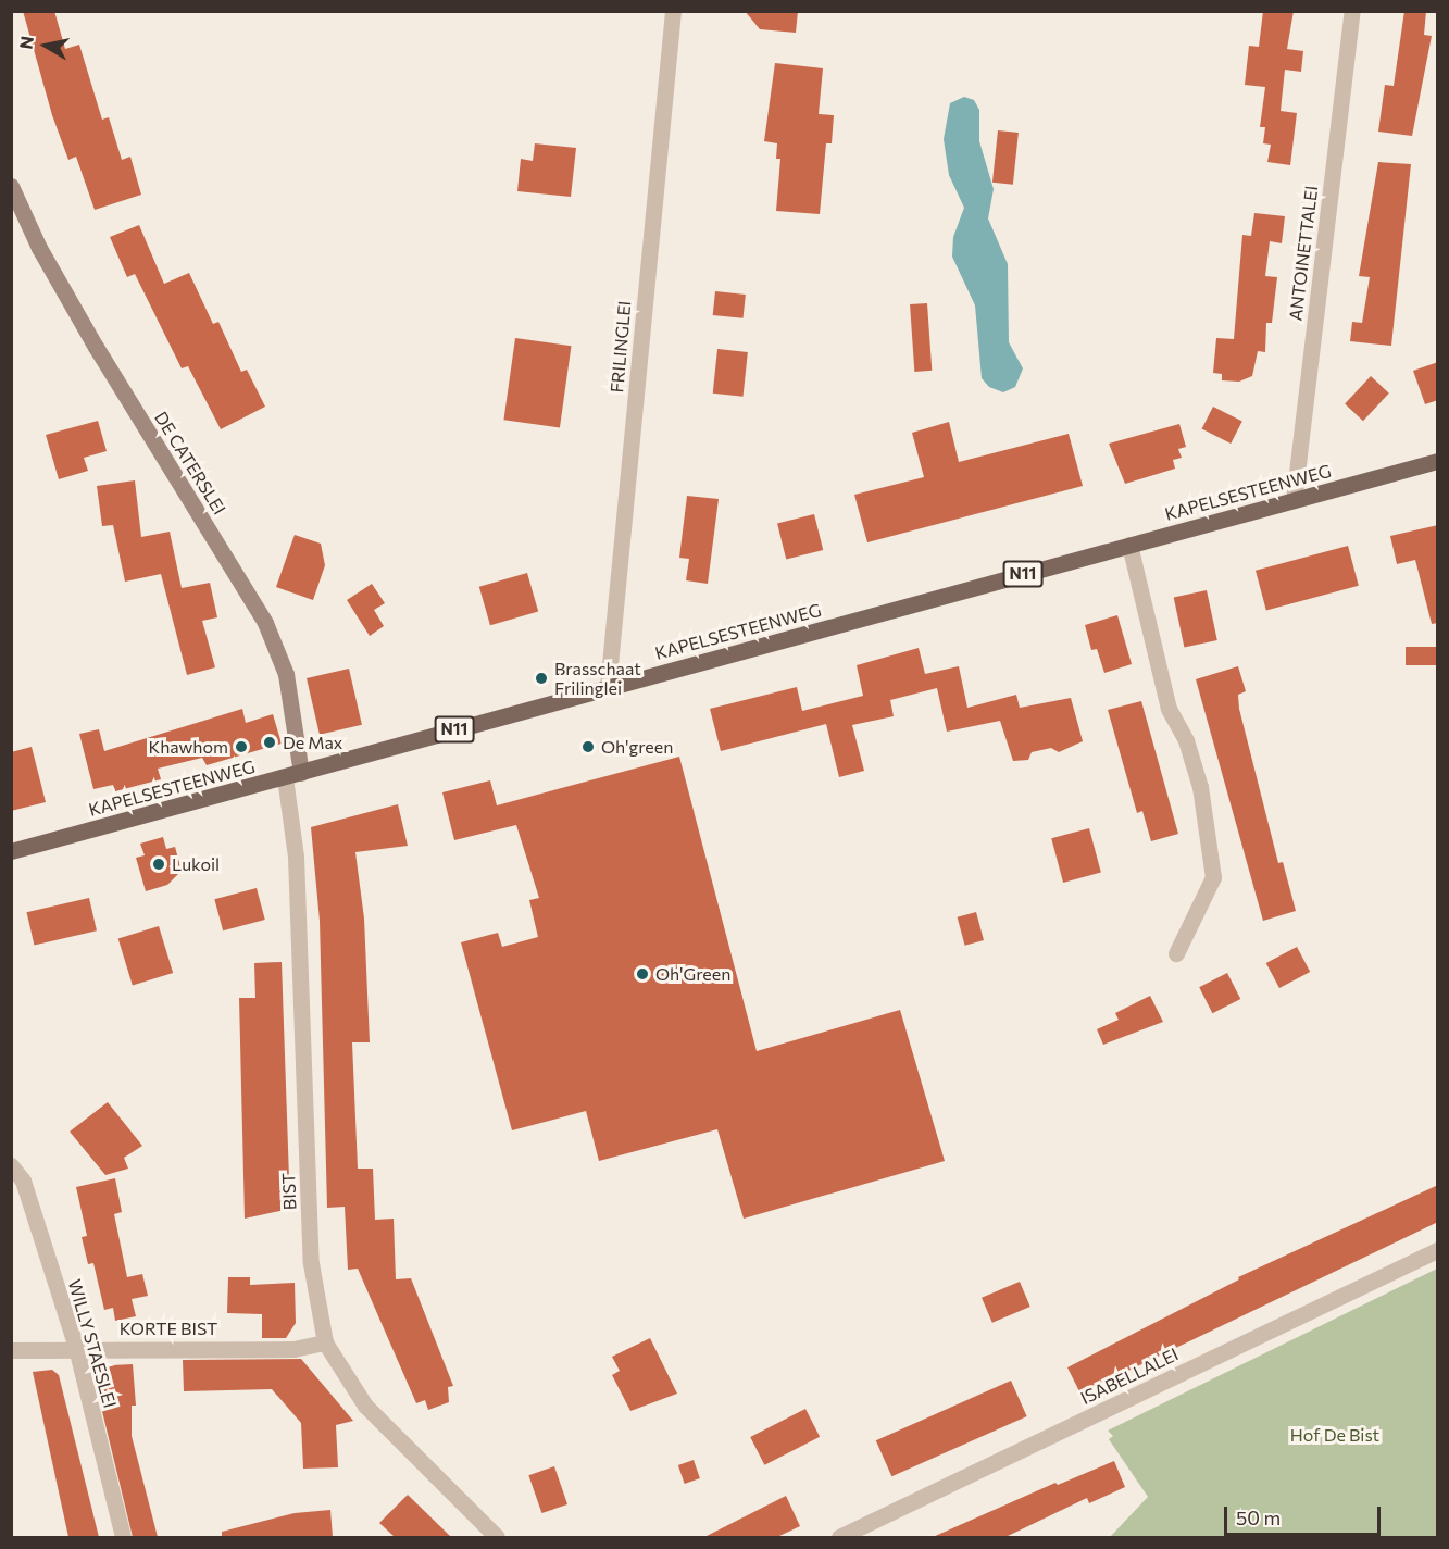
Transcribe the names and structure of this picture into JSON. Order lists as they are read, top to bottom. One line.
{"streets":{"main road":["KAPELSESTEENWEG","N11"],"street":["ANTOINETTALEI","FRILINGLEI","DE CATERSLEI","BIST","KORTE BIST","WILLY STAESLEI","ISABELLALEI"]},"crossings":[["ANTOINETTALEI","KAPELSESTEENWEG"],["FRILINGLEI","KAPELSESTEENWEG"],["DE CATERSLEI","KAPELSESTEENWEG"],["DE CATERSLEI","BIST"],["KAPELSESTEENWEG","BIST"],["BIST","KORTE BIST"],["KORTE BIST","WILLY STAESLEI"]],"parks":["Hof De Bist"],"places":["Brasschaat Frilinglei","De Max","Khawhom","Oh'green","Lukoil","Oh'Green"],"scale_bar":"50 m","north":"left"}
